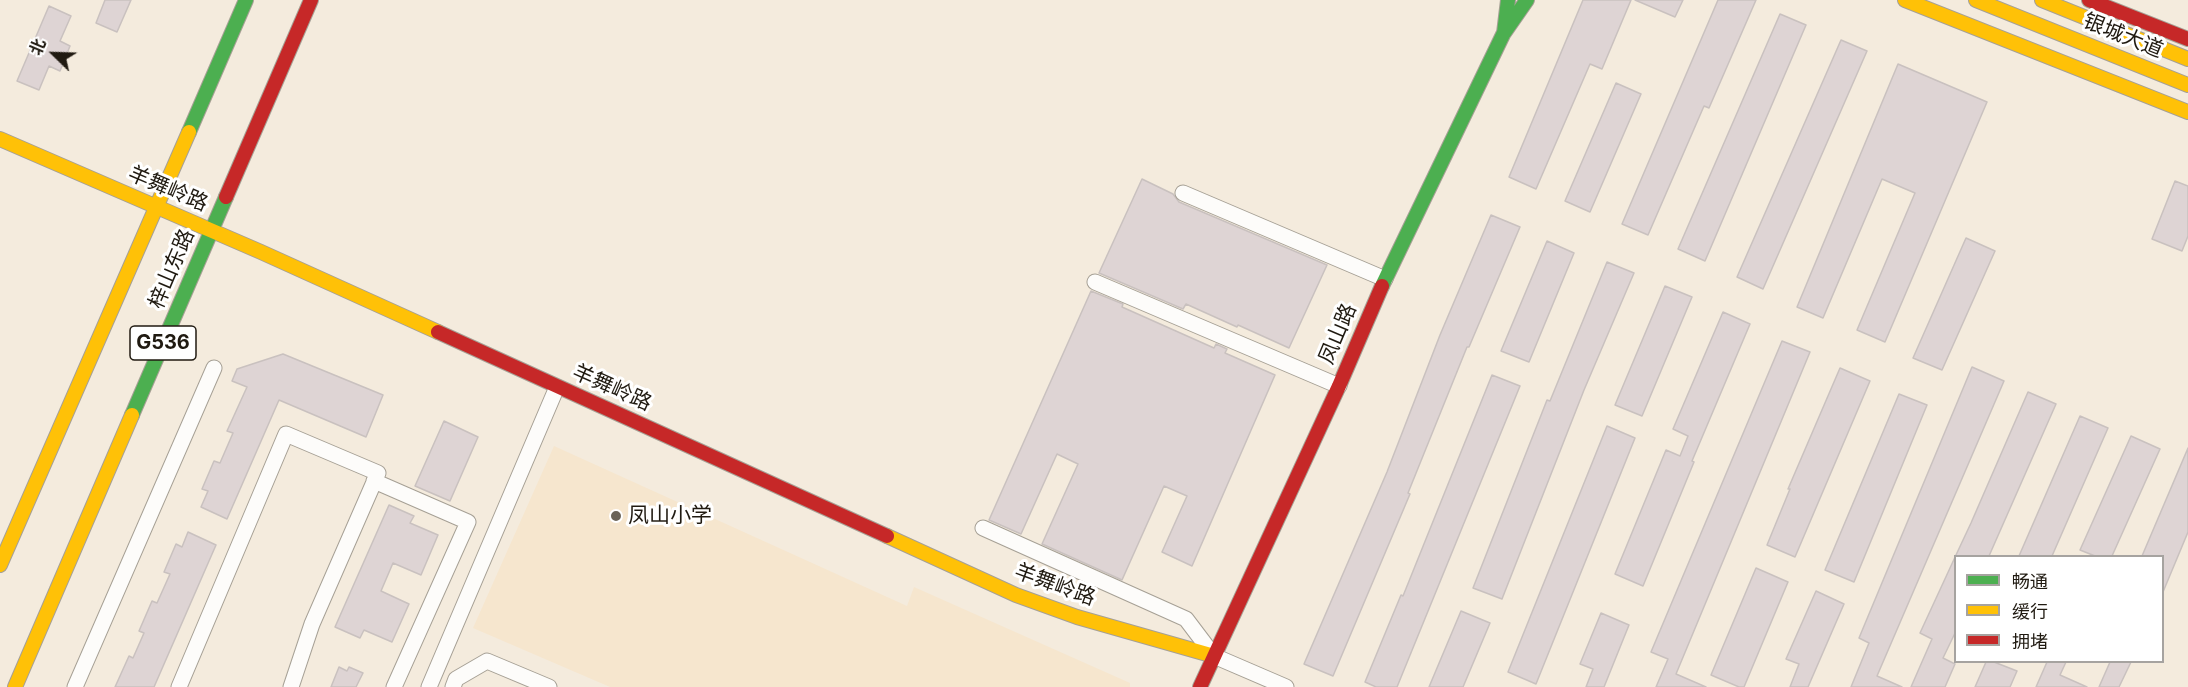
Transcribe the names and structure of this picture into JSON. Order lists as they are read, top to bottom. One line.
{"streets":{"main road":["银城大道","羊舞岭路","梓山东路","凤山路","G536"]},"crossings":[["羊舞岭路","梓山东路"],["羊舞岭路","凤山路"]],"places":["凤山小学"],"legend":["畅通","缓行","拥堵"],"north":"top left"}
